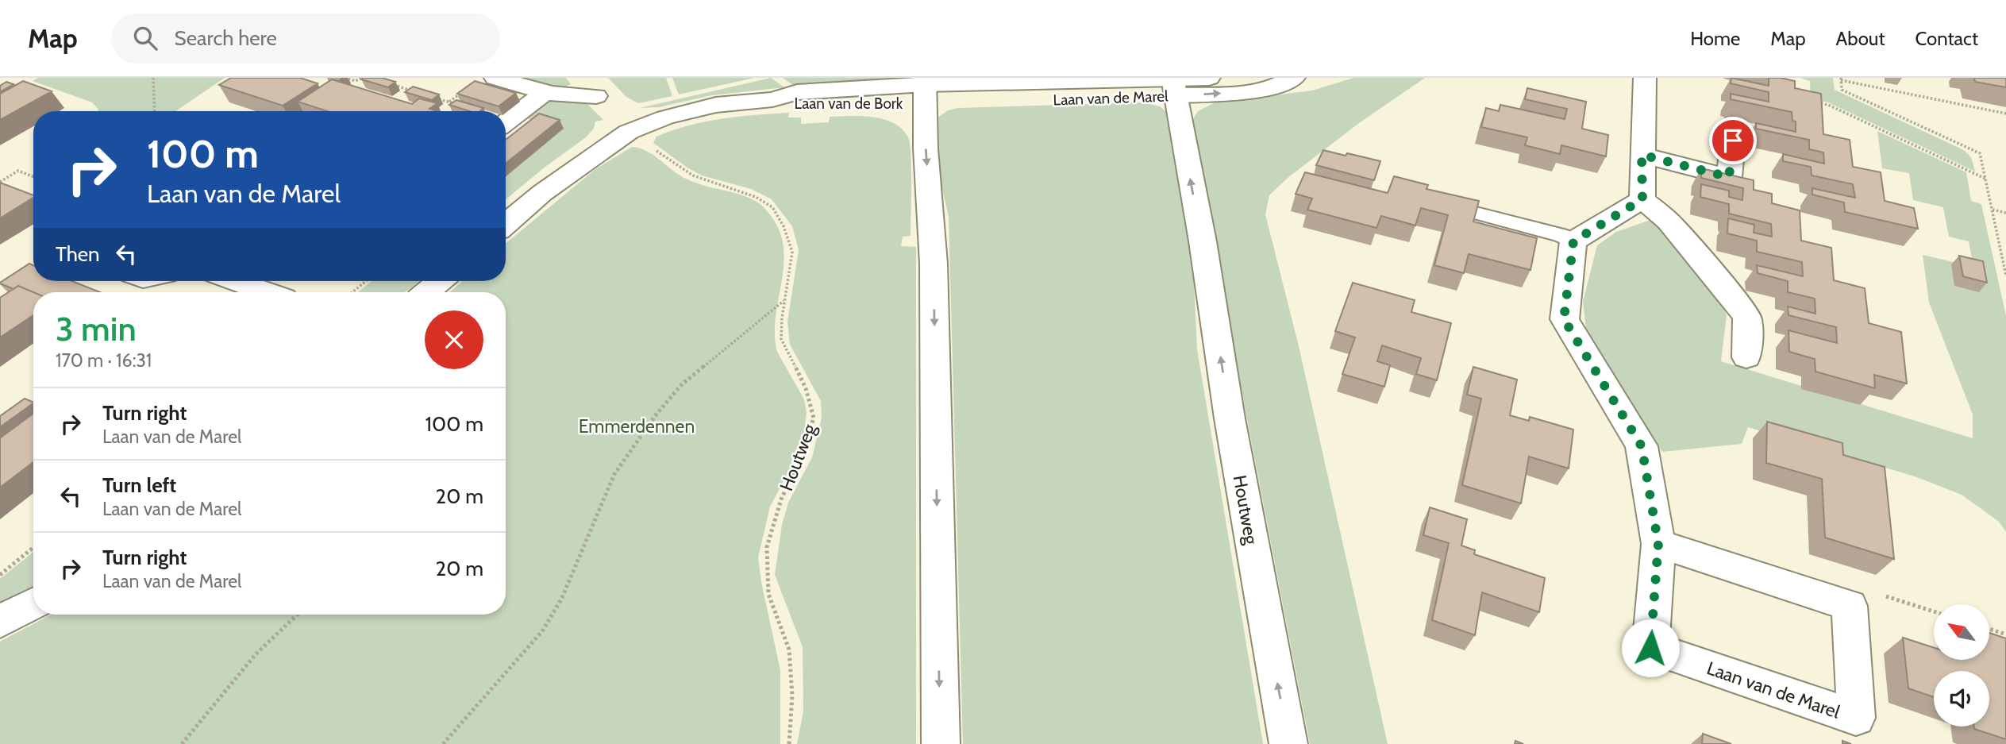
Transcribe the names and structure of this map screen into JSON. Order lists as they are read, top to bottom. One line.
{"streets":{"street":["Laan van de Marel","Laan van de Bork","Houtweg"]},"crossings":[["Laan van de Marel","Laan van de Bork"],["Laan van de Marel","Houtweg"],["Laan van de Bork","Houtweg"]],"one_way":["Houtweg"],"parks":["Emmerdennen"],"north":"top left","page":{"header":"Map","search":"Search here","nav":["Home","Map","About","Contact"],"turn":["100 m","Laan van de Marel"],"then":"Then","heading":["3 min","170 m · 16:31"],"list":[{"name":"Turn right","note":"Laan van de Marel","value":"100 m"},{"name":"Turn left","note":"Laan van de Marel","value":"20 m"},{"name":"Turn right","note":"Laan van de Marel","value":"20 m"}]}}
